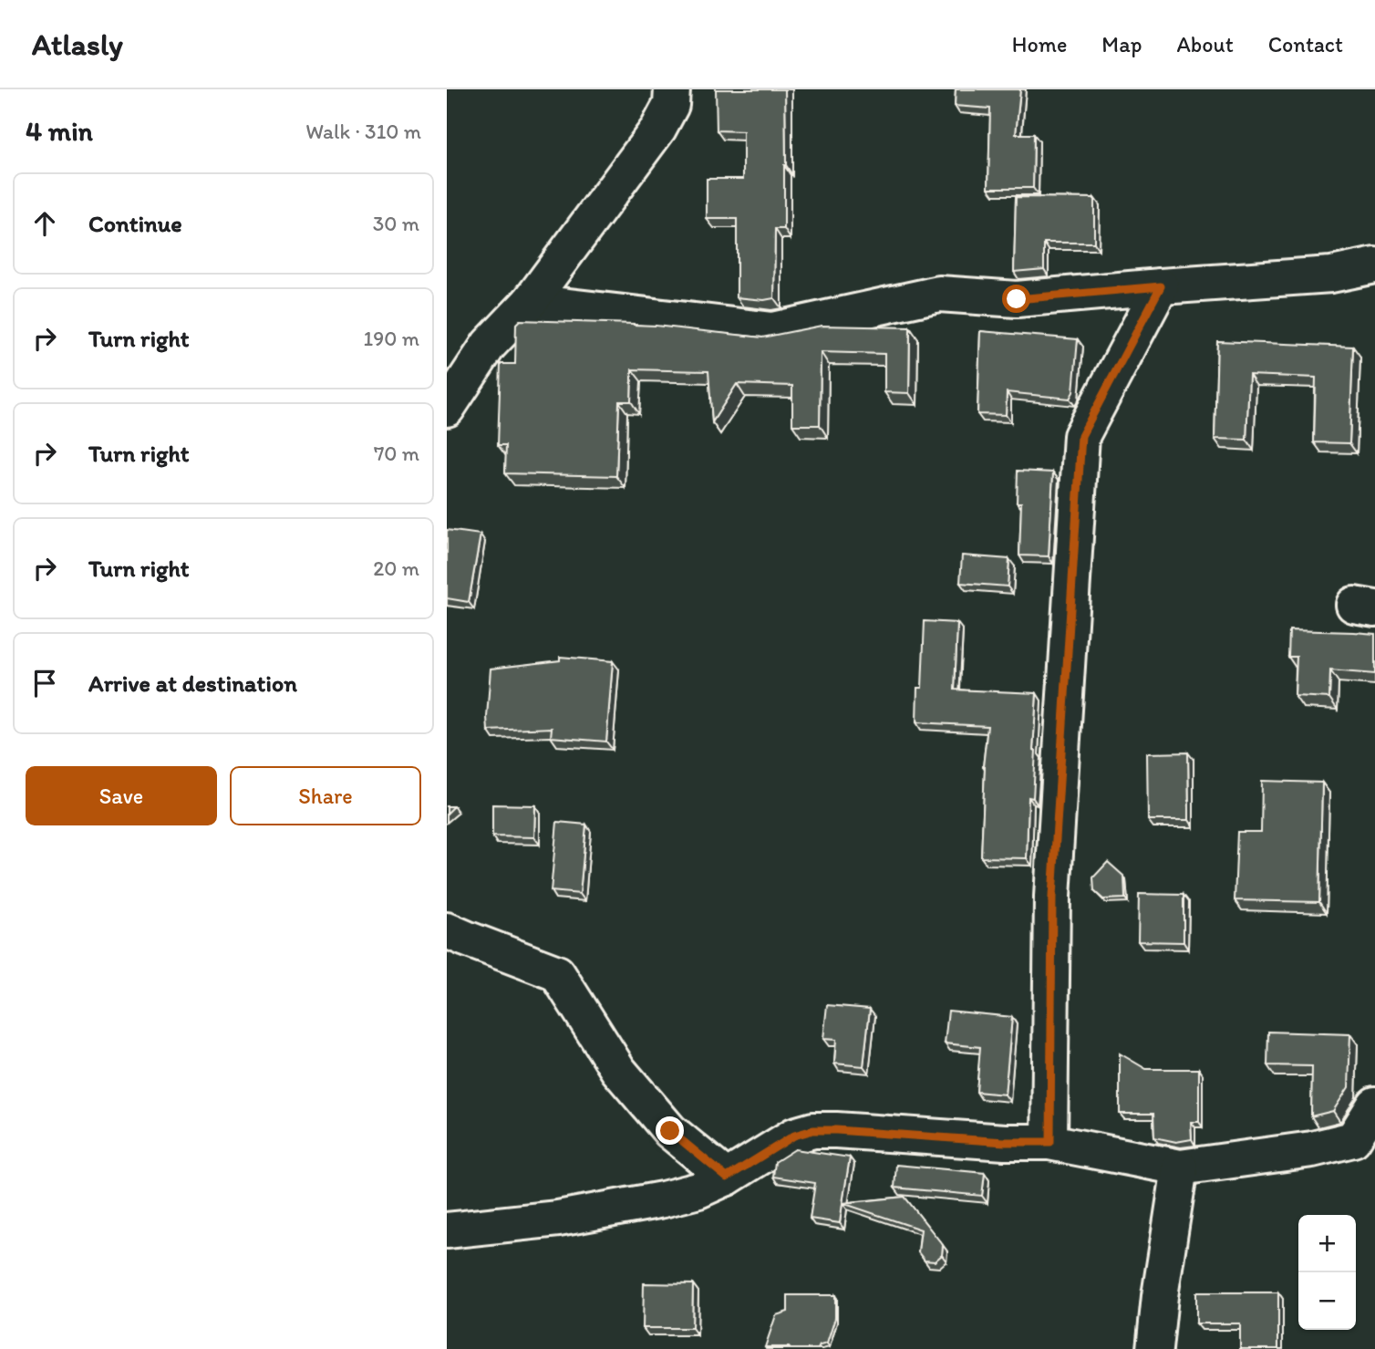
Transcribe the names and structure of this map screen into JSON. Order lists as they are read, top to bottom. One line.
{"page":{"header":"Atlasly","nav":["Home","Map","About","Contact"],"heading":["4 min","Walk · 310 m"],"list":[["Continue","30 m"],["Turn right","190 m"],["Turn right","70 m"],["Turn right","20 m"],"Arrive at destination"],"buttons":["Save","Share"],"map_buttons":["+","−"]}}
